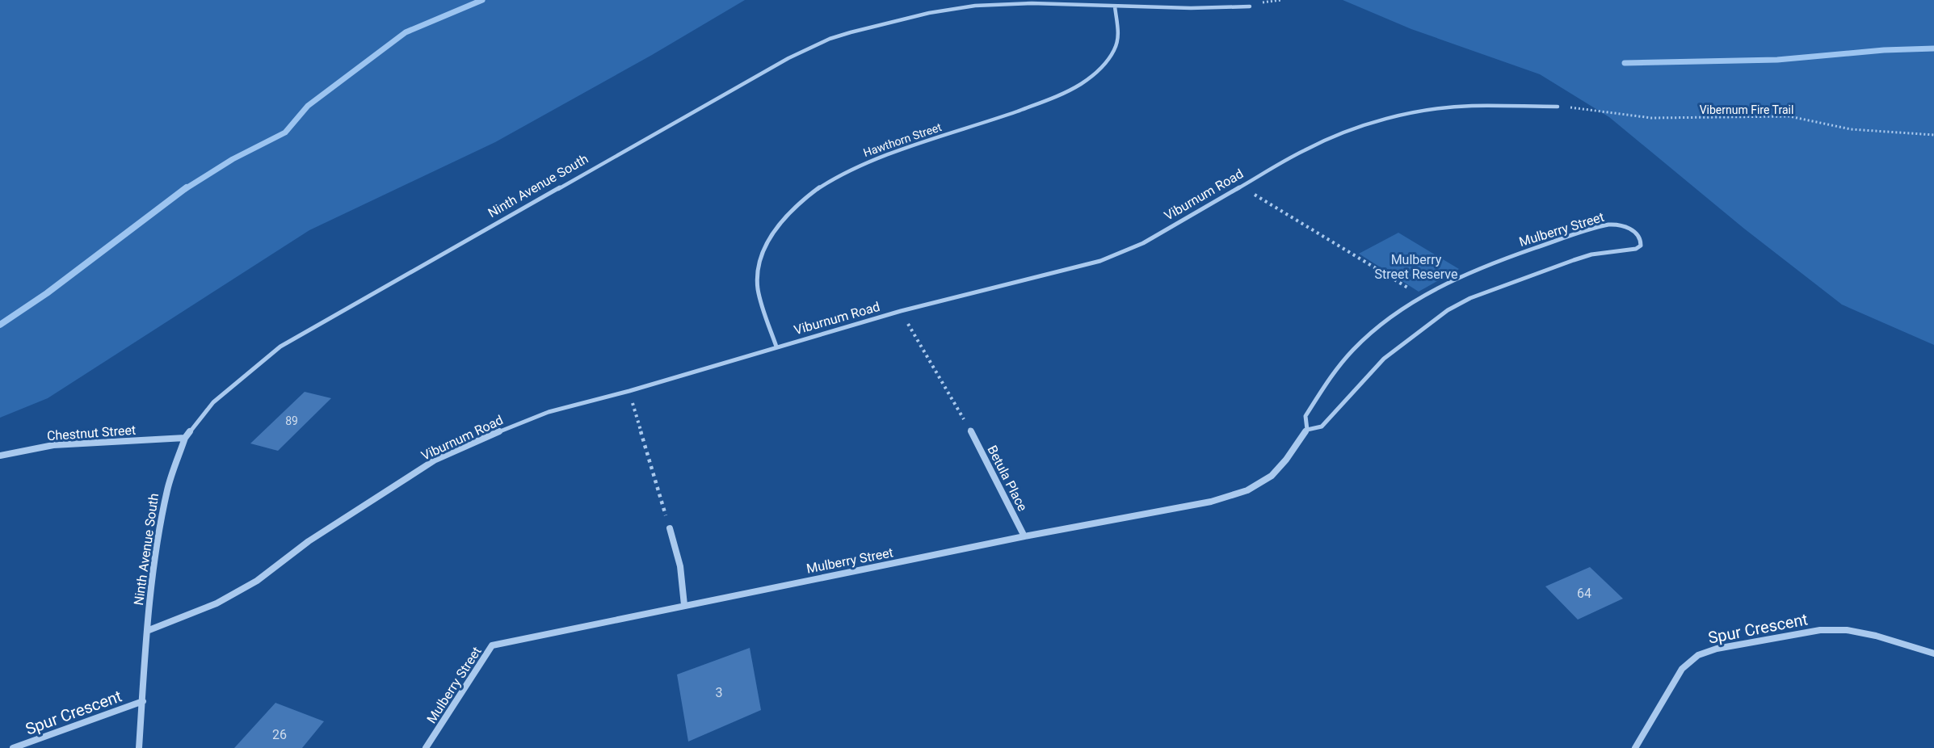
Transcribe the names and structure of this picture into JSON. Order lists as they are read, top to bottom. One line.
{"streets":{"street":["Hawthorn Street","Ninth Avenue South","Viburnum Road","Mulberry Street","Chestnut Street","Betula Place","Spur Crescent"],"path":["Vibernum Fire Trail"]},"crossings":[["Vibernum Fire Trail","Viburnum Road"],["Hawthorn Street","Ninth Avenue South"],["Hawthorn Street","Viburnum Road"],["Ninth Avenue South","Viburnum Road"],["Ninth Avenue South","Chestnut Street"],["Ninth Avenue South","Spur Crescent"],["Mulberry Street","Betula Place"]],"parks":["Mulberry Street Reserve"],"house_numbers":["89","64","3","26"]}
